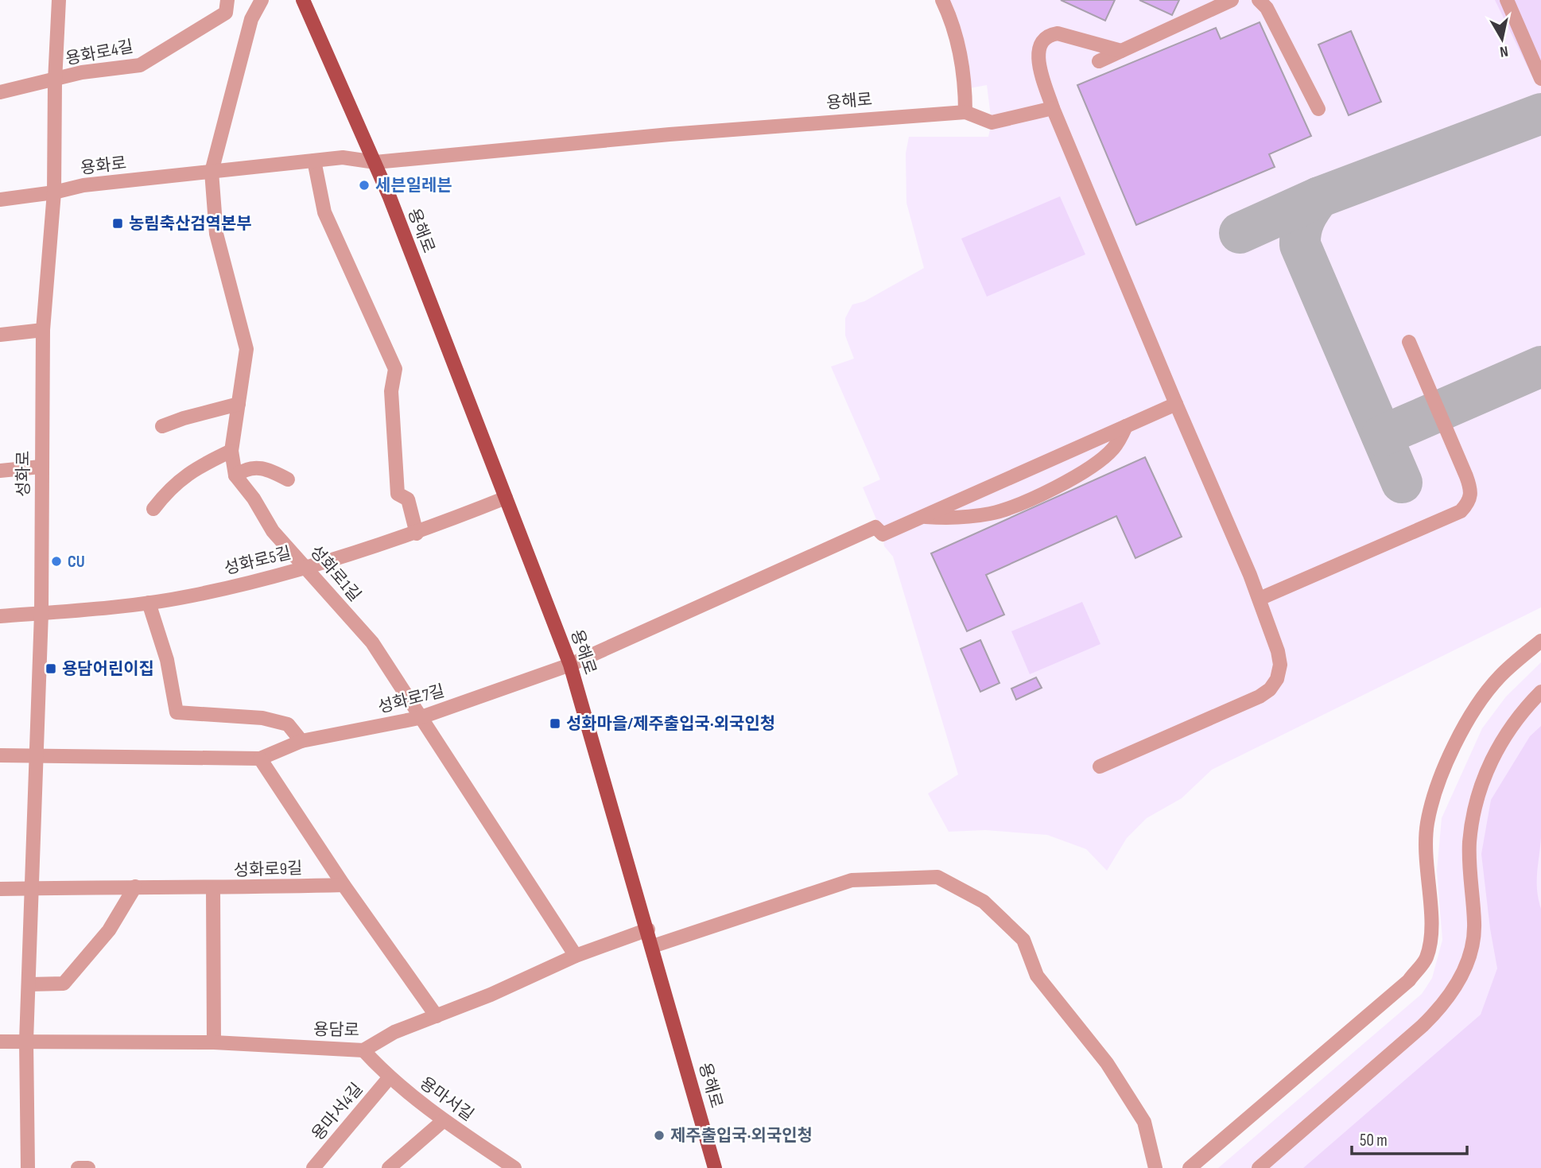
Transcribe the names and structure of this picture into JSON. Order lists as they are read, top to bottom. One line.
{"streets":{"main road":["용해로"],"street":["용화로4길","용화로","성화로","성화로5길","성화로1길","성화로7길","성화로9길","용담로","용마서길","용마서4길"]},"crossings":[["용화로4길","용화로"],["용화로4길","성화로"],["용해로","용화로"],["용해로","성화로5길"],["용해로","성화로7길"],["용해로","용담로"],["용화로","성화로"],["용화로","성화로1길"],["성화로","성화로5길"],["성화로","성화로7길"],["성화로","성화로9길"],["성화로","용담로"],["성화로5길","성화로1길"],["성화로1길","성화로7길"],["성화로1길","용담로"],["용담로","용마서길"],["용마서길","용마서4길"]],"places":{"other":["세븐일레븐","CU","제주출입국·외국인청"],"transit":["농림축산검역본부","용담어린이집","성화마을/제주출입국·외국인청"]},"scale_bar":"50 m","north":"bottom"}
